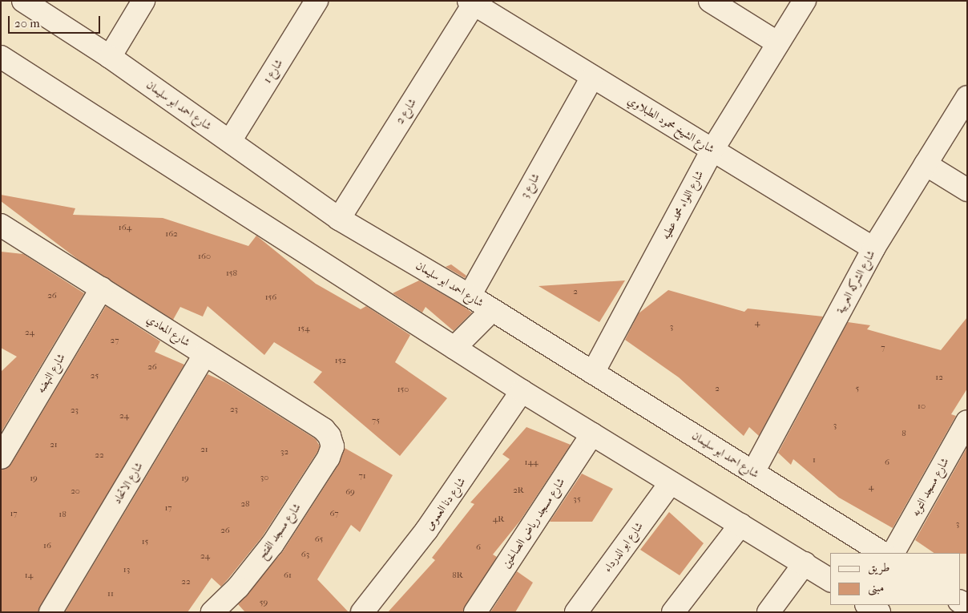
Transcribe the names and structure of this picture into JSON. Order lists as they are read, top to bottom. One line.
{"streets":{"street":["شارع 1","شارع احمد ابو سليمان","شارع 2","شارع الشيخ محمود الطبلاوي","شارع 3","شارع اللواء محمد عطيه","شارع الشركه العربية","شارع المعادي","شارع النهضه","شارع الاتحاد","شارع مسجد التوبه","شارع دنا العمومى","شارع مسجد رياض الصالحين","شارع مسجد الفتح","شارع ابو الدرداء"]},"crossings":[["شارع 1","شارع احمد ابو سليمان"],["شارع احمد ابو سليمان","شارع 2"],["شارع احمد ابو سليمان","شارع 3"],["شارع احمد ابو سليمان","شارع اللواء محمد عطيه"],["شارع احمد ابو سليمان","شارع الشركه العربية"],["شارع 2","شارع الشيخ محمود الطبلاوي"],["شارع الشيخ محمود الطبلاوي","شارع 3"],["شارع الشيخ محمود الطبلاوي","شارع اللواء محمد عطيه"],["شارع الشيخ محمود الطبلاوي","شارع الشركه العربية"],["شارع المعادي","شارع النهضه"],["شارع المعادي","شارع الاتحاد"],["شارع المعادي","شارع مسجد الفتح"]],"house_numbers":["164","162","160","158","2","26","156","4","3","154","24","27","7","152","26","25","12","2","5","150","10","23","23","24","75","3","8","21","21","32","22","1","144","6","71","30","19","19","4","2R","20","69","35","28","17","17","67","18","4R","3","26","65","15","16","6","63","24","13","14","61","8R","22","11","59"],"legend":["طريق","مبنى"],"scale_bar":"20 m"}
